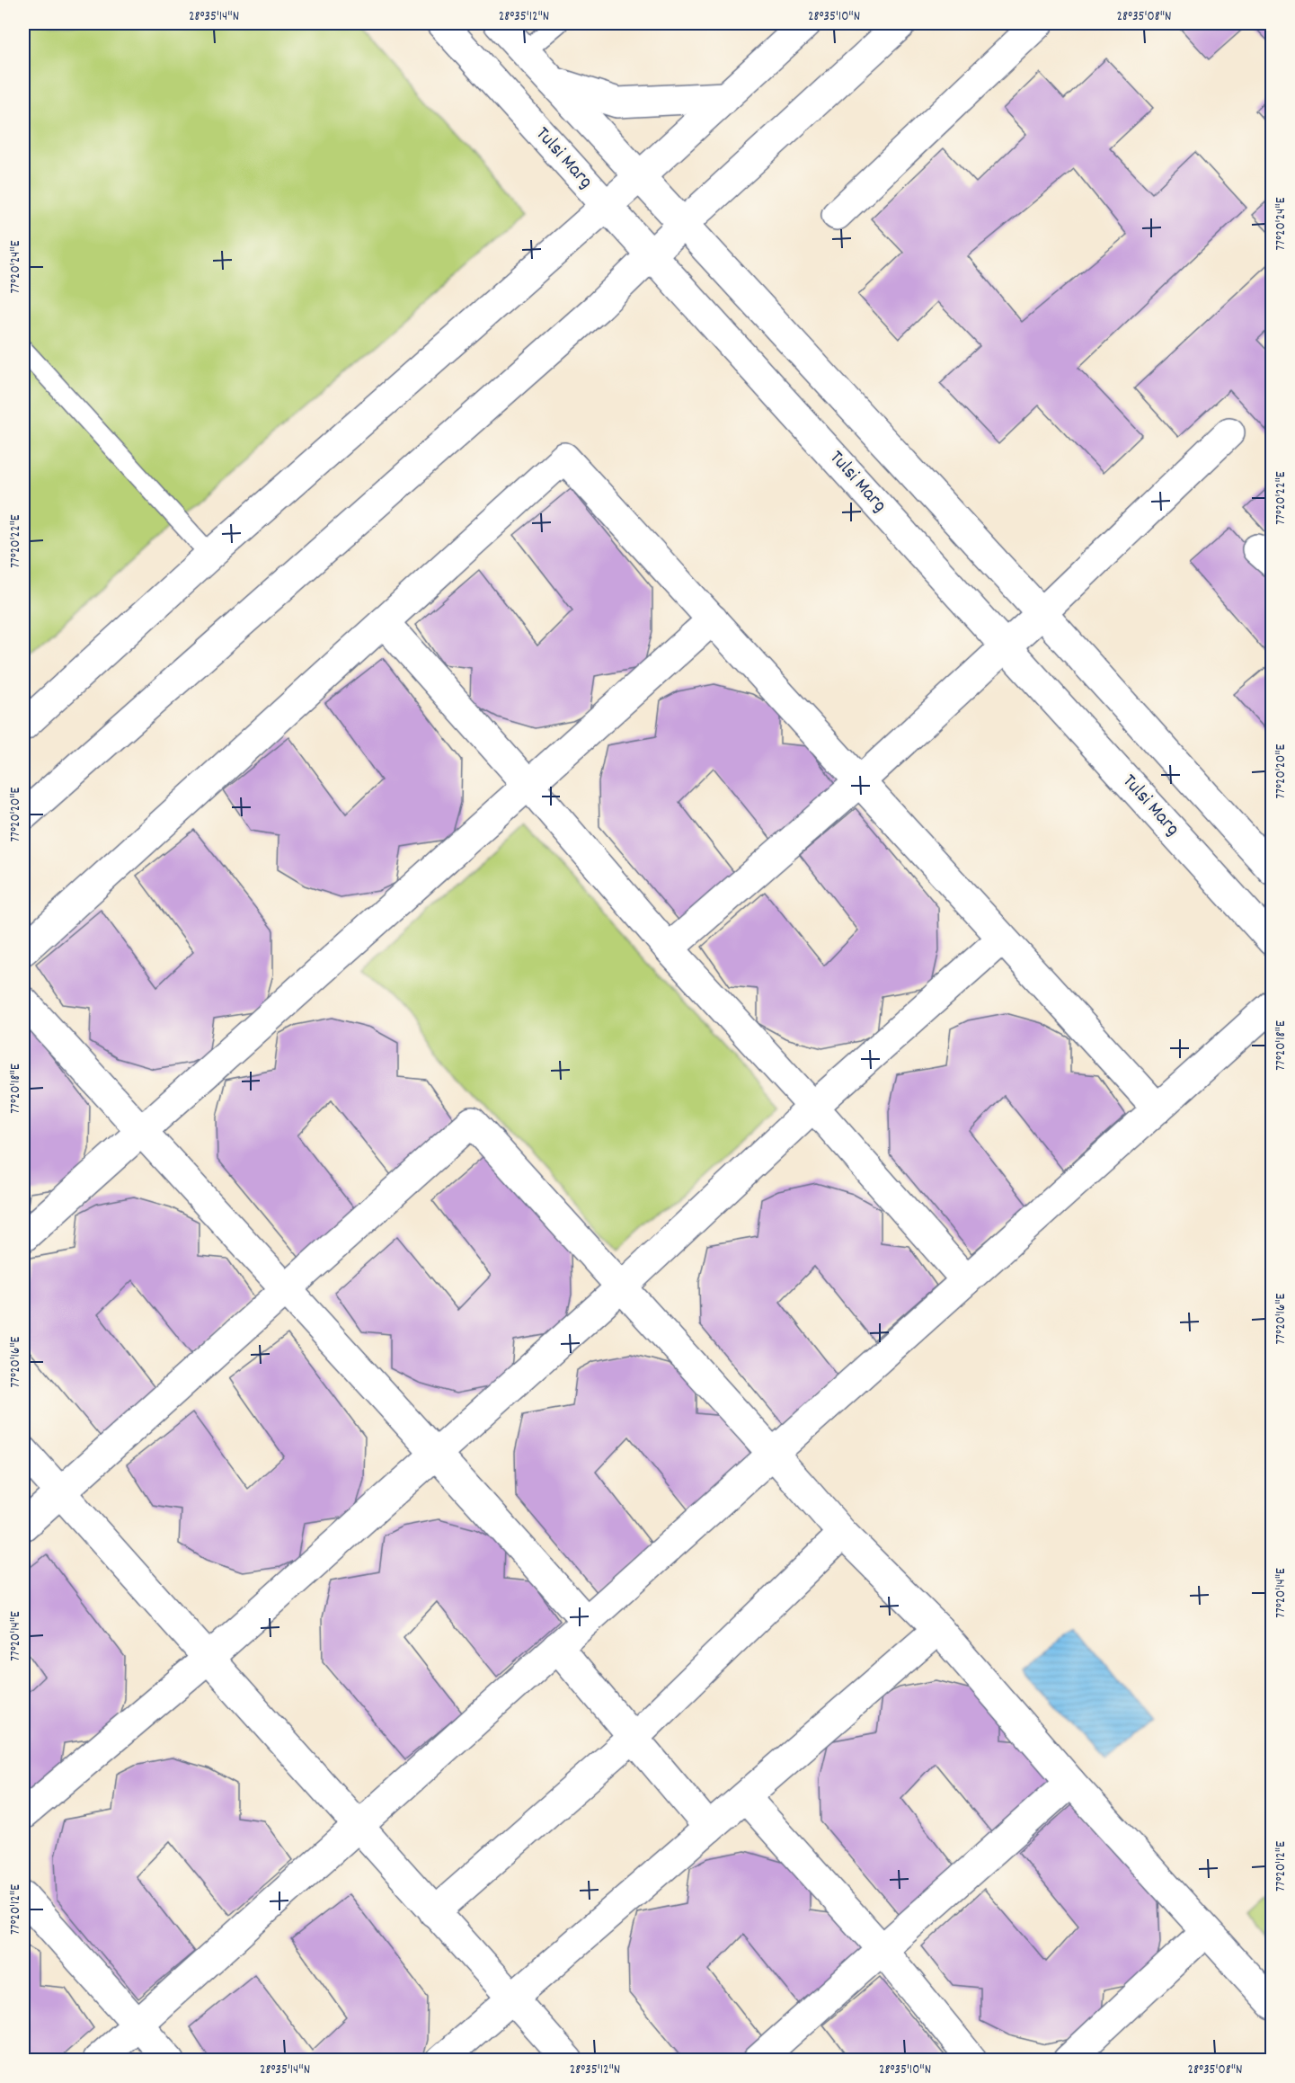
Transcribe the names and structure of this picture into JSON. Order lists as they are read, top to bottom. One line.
{"streets":{"street":["Tulsi Marg"]},"coordinates":["28°35'14\"N","28°35'12\"N","28°35'10\"N","28°35'08\"N","77°20'24\"E","77°20'22\"E","77°20'20\"E","77°20'18\"E","77°20'16\"E","77°20'14\"E","77°20'12\"E"]}
